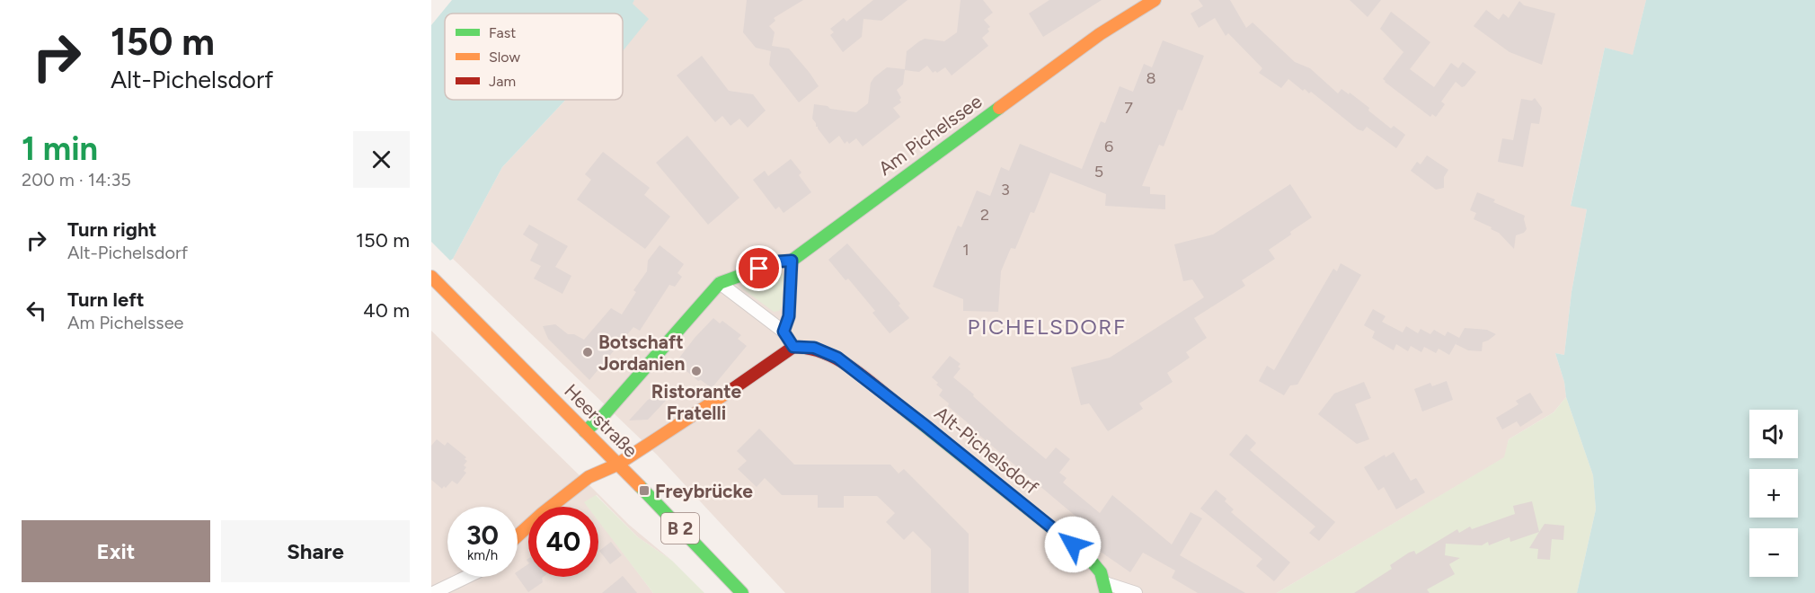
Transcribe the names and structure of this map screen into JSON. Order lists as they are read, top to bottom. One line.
{"streets":{"street":["Am Pichelssee","Heerstraße","Alt-Pichelsdorf","B 2"]},"districts":["PICHELSDORF"],"places":{"other":["Botschaft Jordanien","Ristorante Fratelli"],"transit":["Freybrücke"]},"house_numbers":["8","7","6","5","3","2","1"],"legend":["Fast","Slow","Jam"],"page":{"turn":["150 m","Alt-Pichelsdorf"],"heading":["1 min","200 m · 14:35"],"list":[{"name":"Turn right","note":"Alt-Pichelsdorf","value":"150 m"},{"name":"Turn left","note":"Am Pichelssee","value":"40 m"}],"map_buttons":["+","−"],"speed":"30 km/h","limit":"40","buttons":["Exit","Share"]}}
